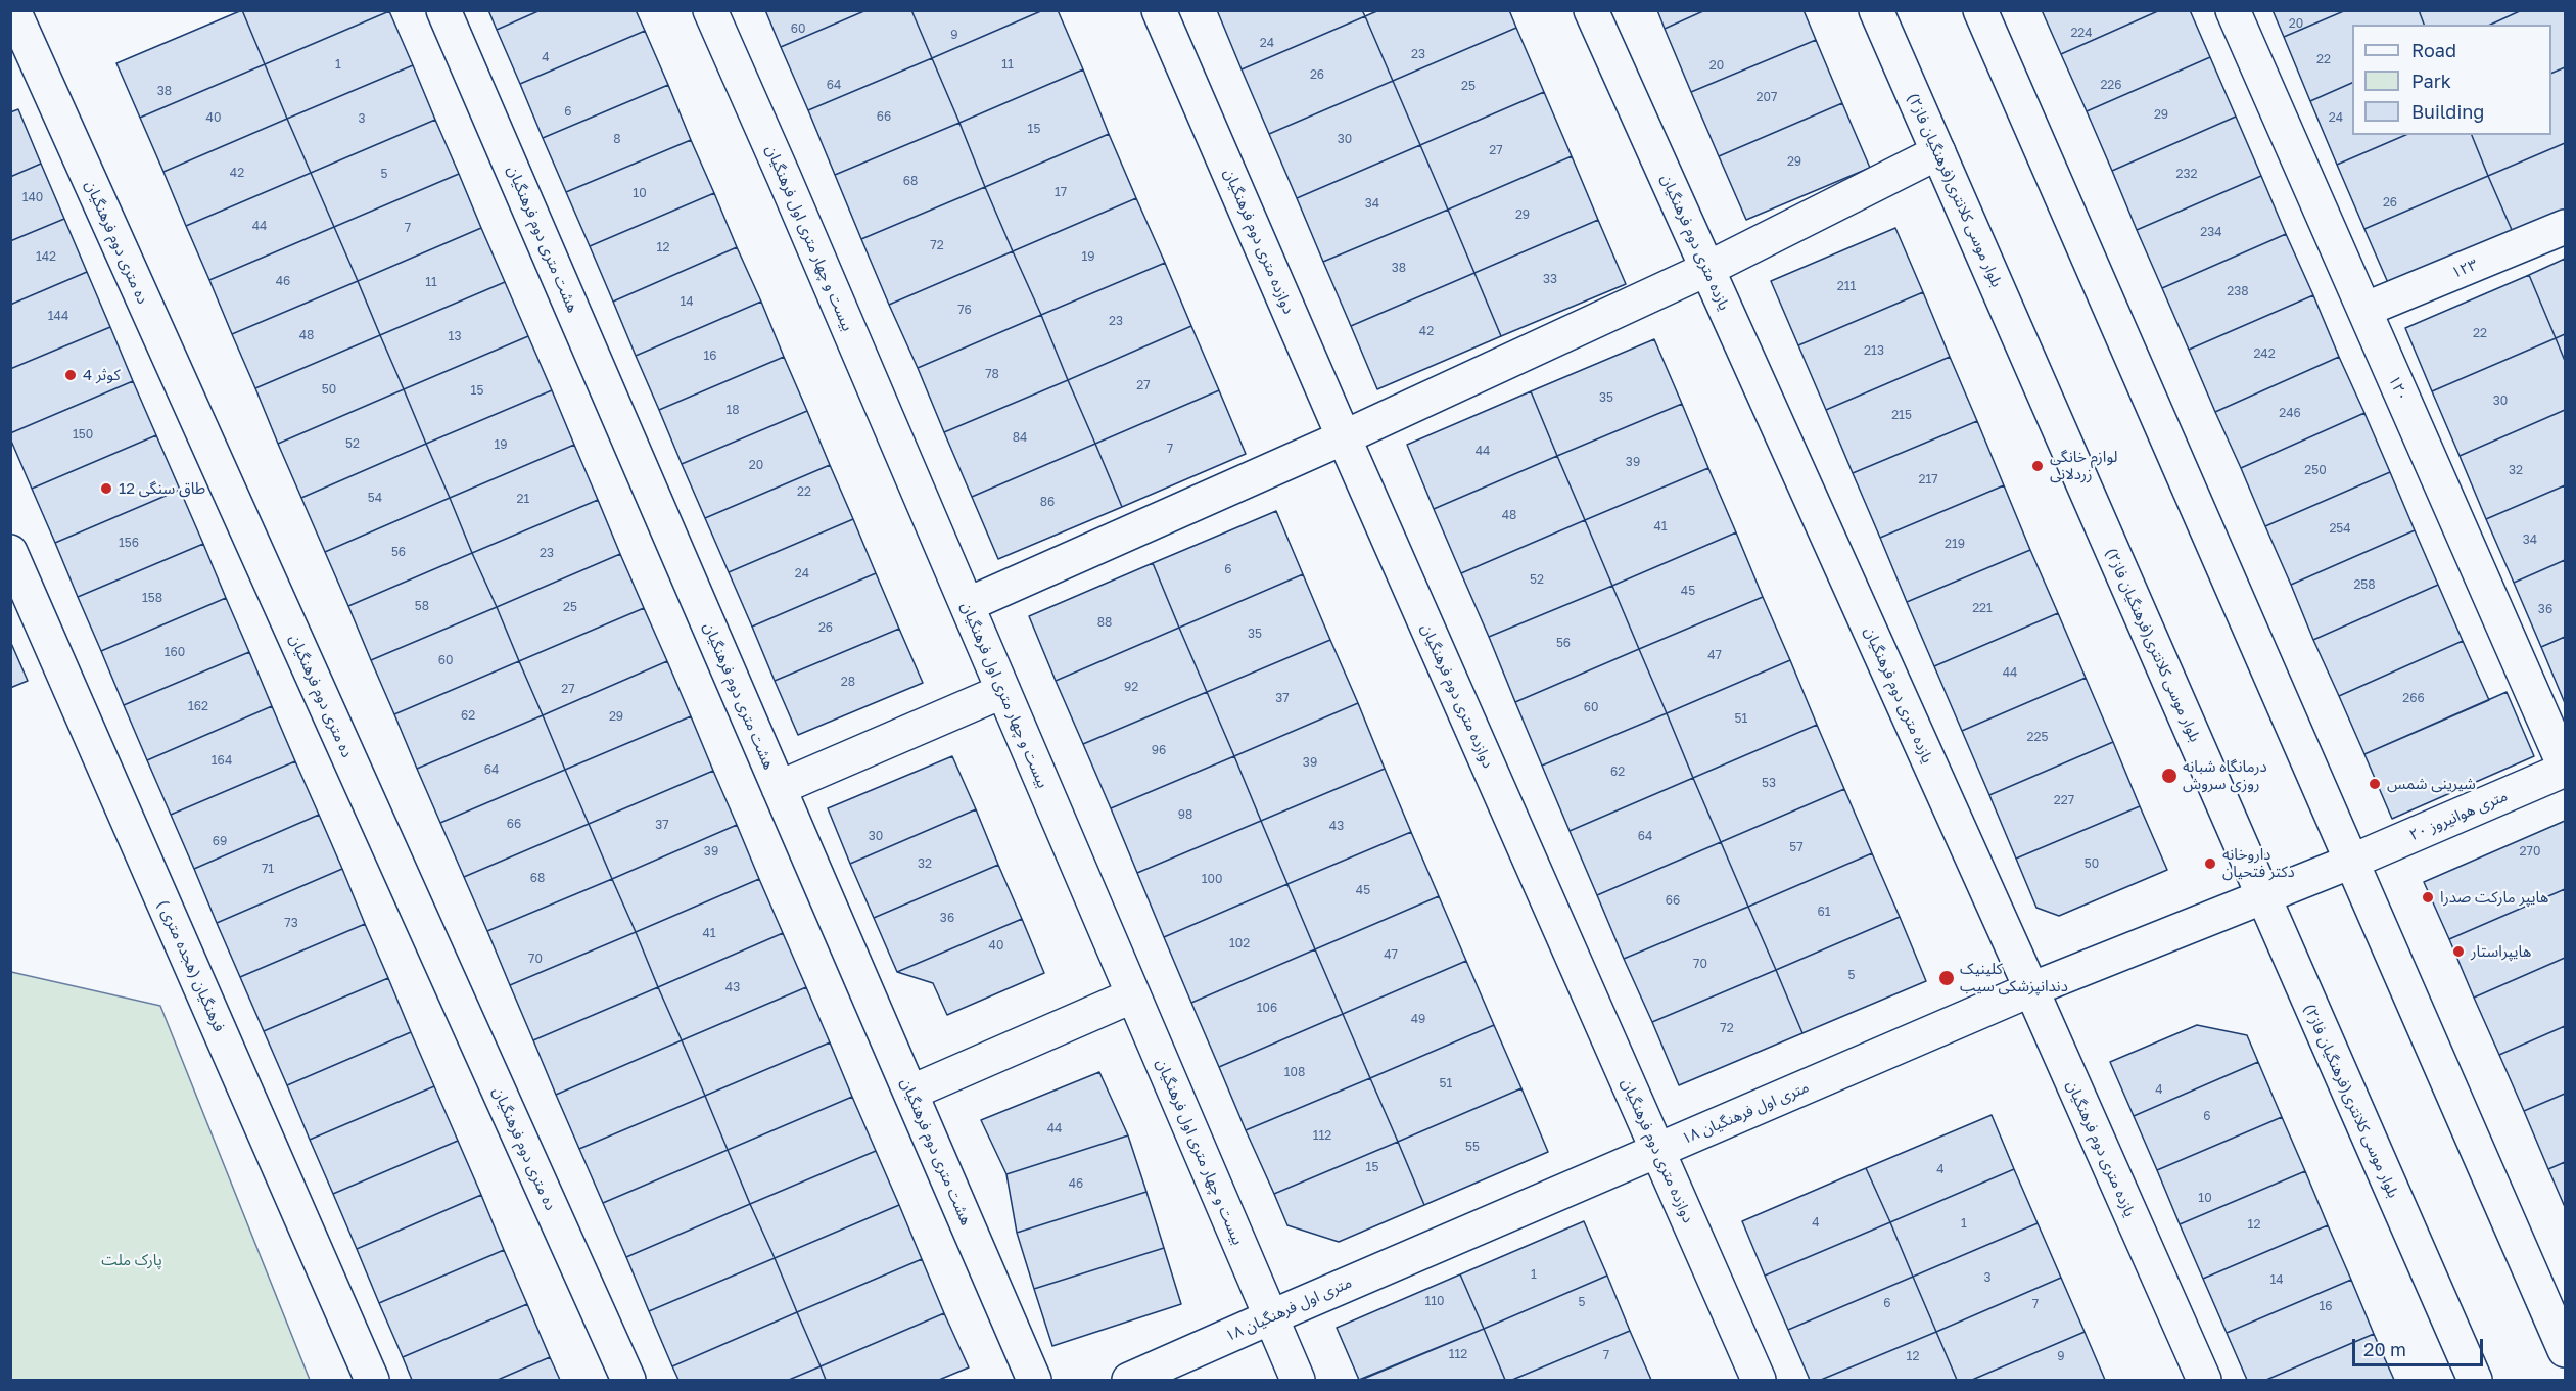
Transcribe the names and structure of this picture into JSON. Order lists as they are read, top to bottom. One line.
{"streets":{"street":["بلوار موسی کلانتری(فرهنگیان فاز۲)","بیست و چهار متری اول فرهنگیان","هشت متری دوم فرهنگیان","دوازده متری دوم فرهنگیان","ده متری دوم فرهنگیان","یازده متری دوم فرهنگیان","۱۲۳","۱۲۰","۲۰ متری هوانیروز","فرهنگیان (هجده متری )","۱۸ متری اول فرهنگیان"]},"crossings":[["بلوار موسی کلانتری(فرهنگیان فاز۲)","۲۰ متری هوانیروز"],["بلوار موسی کلانتری(فرهنگیان فاز۲)","۱۸ متری اول فرهنگیان"],["بیست و چهار متری اول فرهنگیان","۱۸ متری اول فرهنگیان"],["دوازده متری دوم فرهنگیان","۱۸ متری اول فرهنگیان"],["یازده متری دوم فرهنگیان","۱۸ متری اول فرهنگیان"],["۱۲۳","۱۲۰"],["۱۲۰","۲۰ متری هوانیروز"],["۲۰ متری هوانیروز","۱۸ متری اول فرهنگیان"]],"parks":["پارک ملت"],"places":["کوثر 4","لوازم خانگی زردلانی","طاق سنگی 12","درمانگاه شبانه روزی سروش","شیرینی شمس","داروخانه دکتر فتحیان","هایپر مارکت صدرا","هایپراستار","کلینیک دندانپزشکی سیب"],"house_numbers":["20","60","224","9","24","23","4","22","1","11","20","26","64","226","25","38","207","6","29","66","40","24","3","15","8","30","27","29","42","5","232","68","17","10","140","26","34","29","44","7","234","72","12","142","19","38","33","46","11","211","238","14","76","144","23","42","22","48","13","213","242","16","78","27","50","15","35","30","18","246","215","150","84","52","19","7","44","39","20","250","32","217","22","54","21","86","48","41","254","34","156","219","56","23","6","24","52","258","45","158","58","25","221","36","88","26","35","56","160","47","60","44","28","92","27","37","266","162","60","62","29","51","225","96","164","39","64","62","53","227","98","66","37","43","30","64","69","57","39","270","32","50","71","68","100","45","66","61","36","73","41","102","40","47","70","70","5","43","106","49","72","108","51","4","6","44","112","55","15","4","46","10","4","1","12","1","3","14","110","5","6","7","16","112","7","12","9"],"legend":["Road","Park","Building"],"scale_bar":"20 m"}
